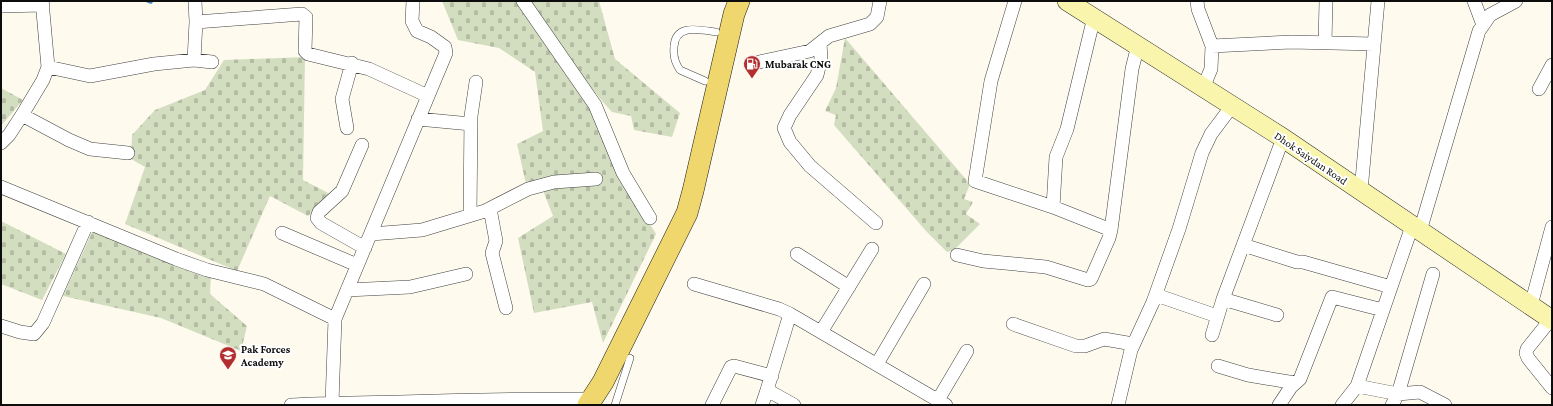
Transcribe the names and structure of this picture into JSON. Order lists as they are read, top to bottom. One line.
{"streets":{"main road":["Dhok Saiydan Road"]},"places":{"fuel station":["Mubarak CNG"],"school or university":["Pak Forces Academy"]}}
